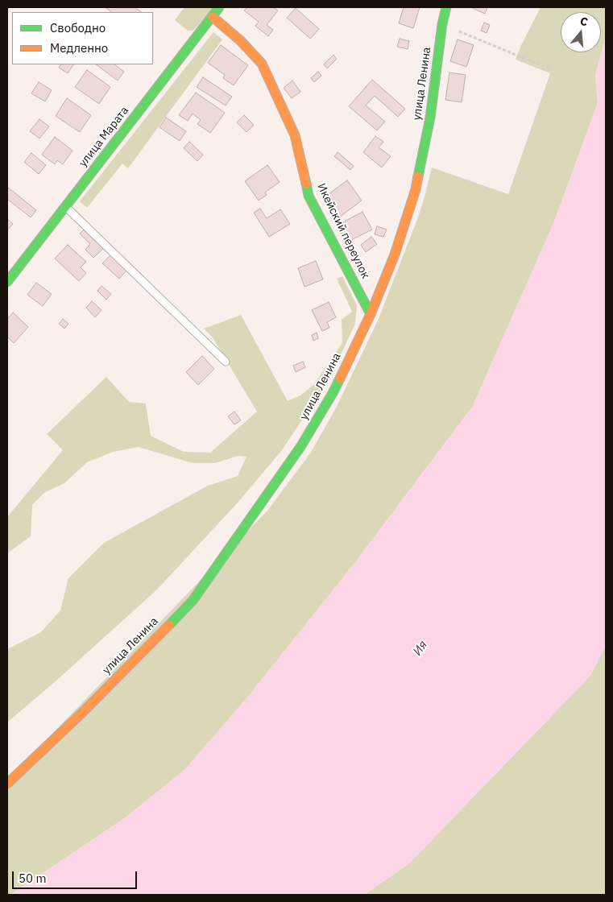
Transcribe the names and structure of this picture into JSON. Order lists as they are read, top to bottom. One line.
{"streets":{"main road":["улица Ленина","улица Марата","Икейский переулок"]},"crossings":[["улица Ленина","Икейский переулок"],["улица Марата","Икейский переулок"]],"water":["Ия"],"legend":["Свободно","Медленно"],"scale_bar":"50 m","north":"top"}
